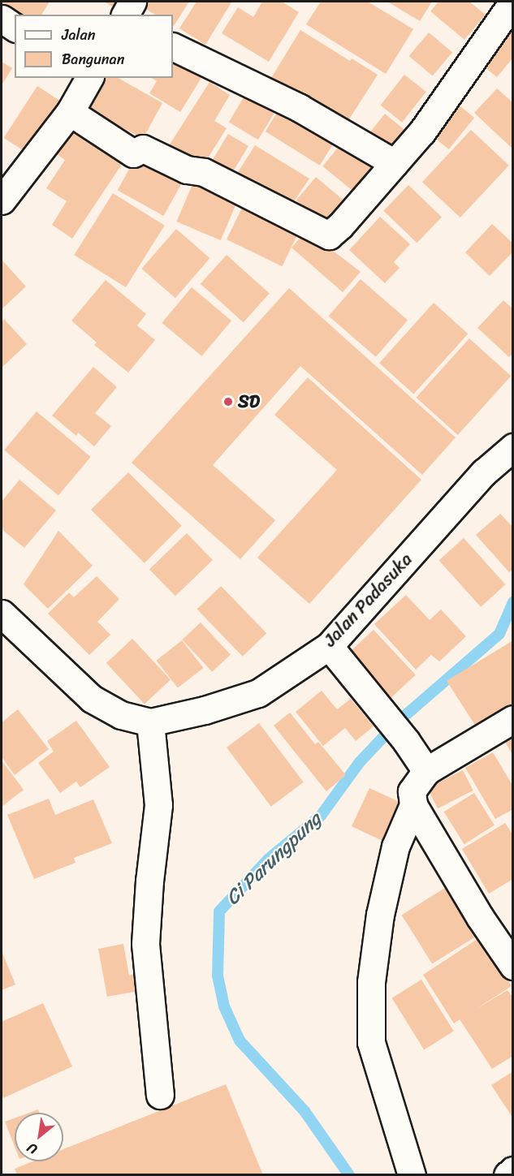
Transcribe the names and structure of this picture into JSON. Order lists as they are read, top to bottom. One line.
{"streets":{"street":["Jalan Padasuka"]},"water":["Ci Parungpung"],"places":["SD"],"legend":["Jalan","Bangunan"],"north":"bottom left"}
